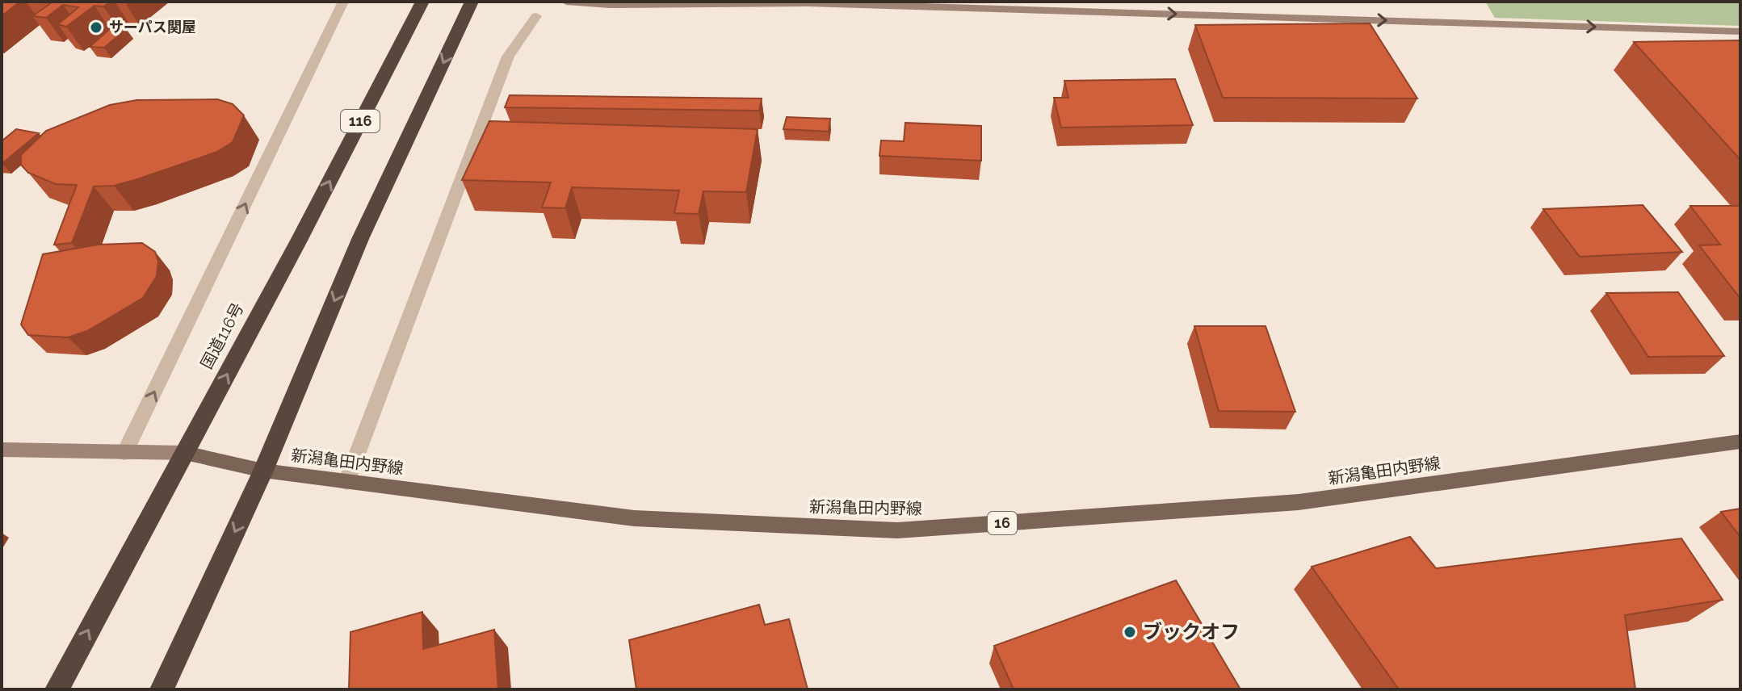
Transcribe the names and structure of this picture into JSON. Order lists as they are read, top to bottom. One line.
{"streets":{"highway":["116","国道116号"],"main road":["新潟亀田内野線","16"]},"crossings":[["国道116号","新潟亀田内野線"]],"places":["サーパス関屋","ブックオフ"]}
